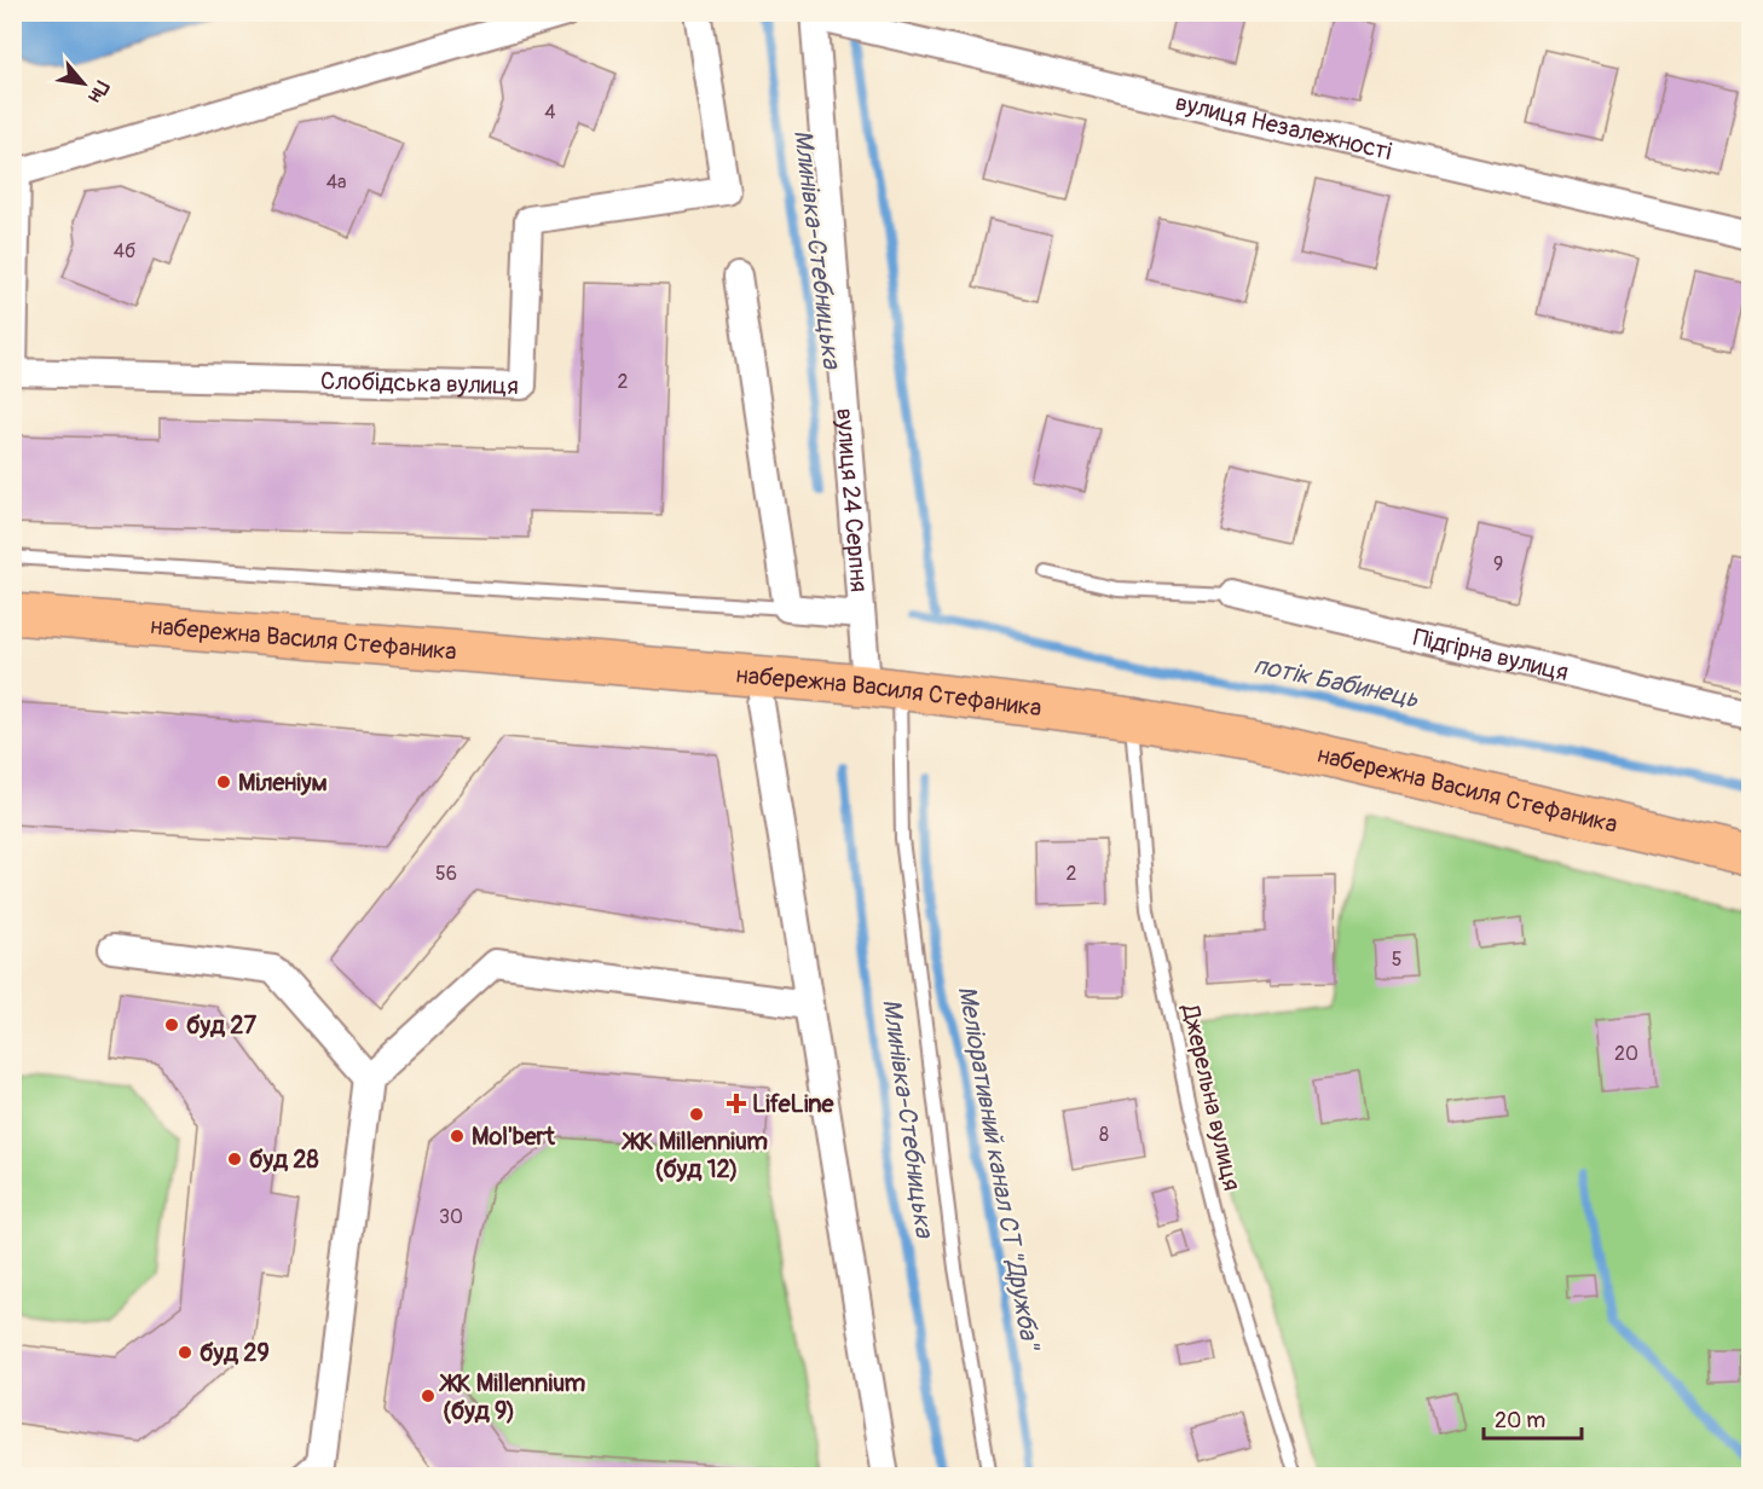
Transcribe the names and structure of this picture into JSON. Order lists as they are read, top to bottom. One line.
{"streets":{"main road":["набережна Василя Стефаника"],"street":["вулиця Незалежності","Слобідська вулиця","вулиця 24 Серпня","Підгірна вулиця"],"lane":["Джерельна вулиця"]},"crossings":[["вулиця Незалежності","вулиця 24 Серпня"],["вулиця 24 Серпня","набережна Василя Стефаника"],["набережна Василя Стефаника","Джерельна вулиця"]],"water":["Млинівка-Стебницька","потік Бабинець","Меліоративний канал СТ \"Дружба\""],"places":{"other":["Міленіум","буд 27","ЖК Millennium (буд 12)","Mol'bert","буд 28","буд 29","ЖК Millennium (буд 9)"],"health":["LifeLine"]},"house_numbers":["4","4а","4б","2","9","56","2","5","20","8","30"],"scale_bar":"20 m","north":"bottom right"}
